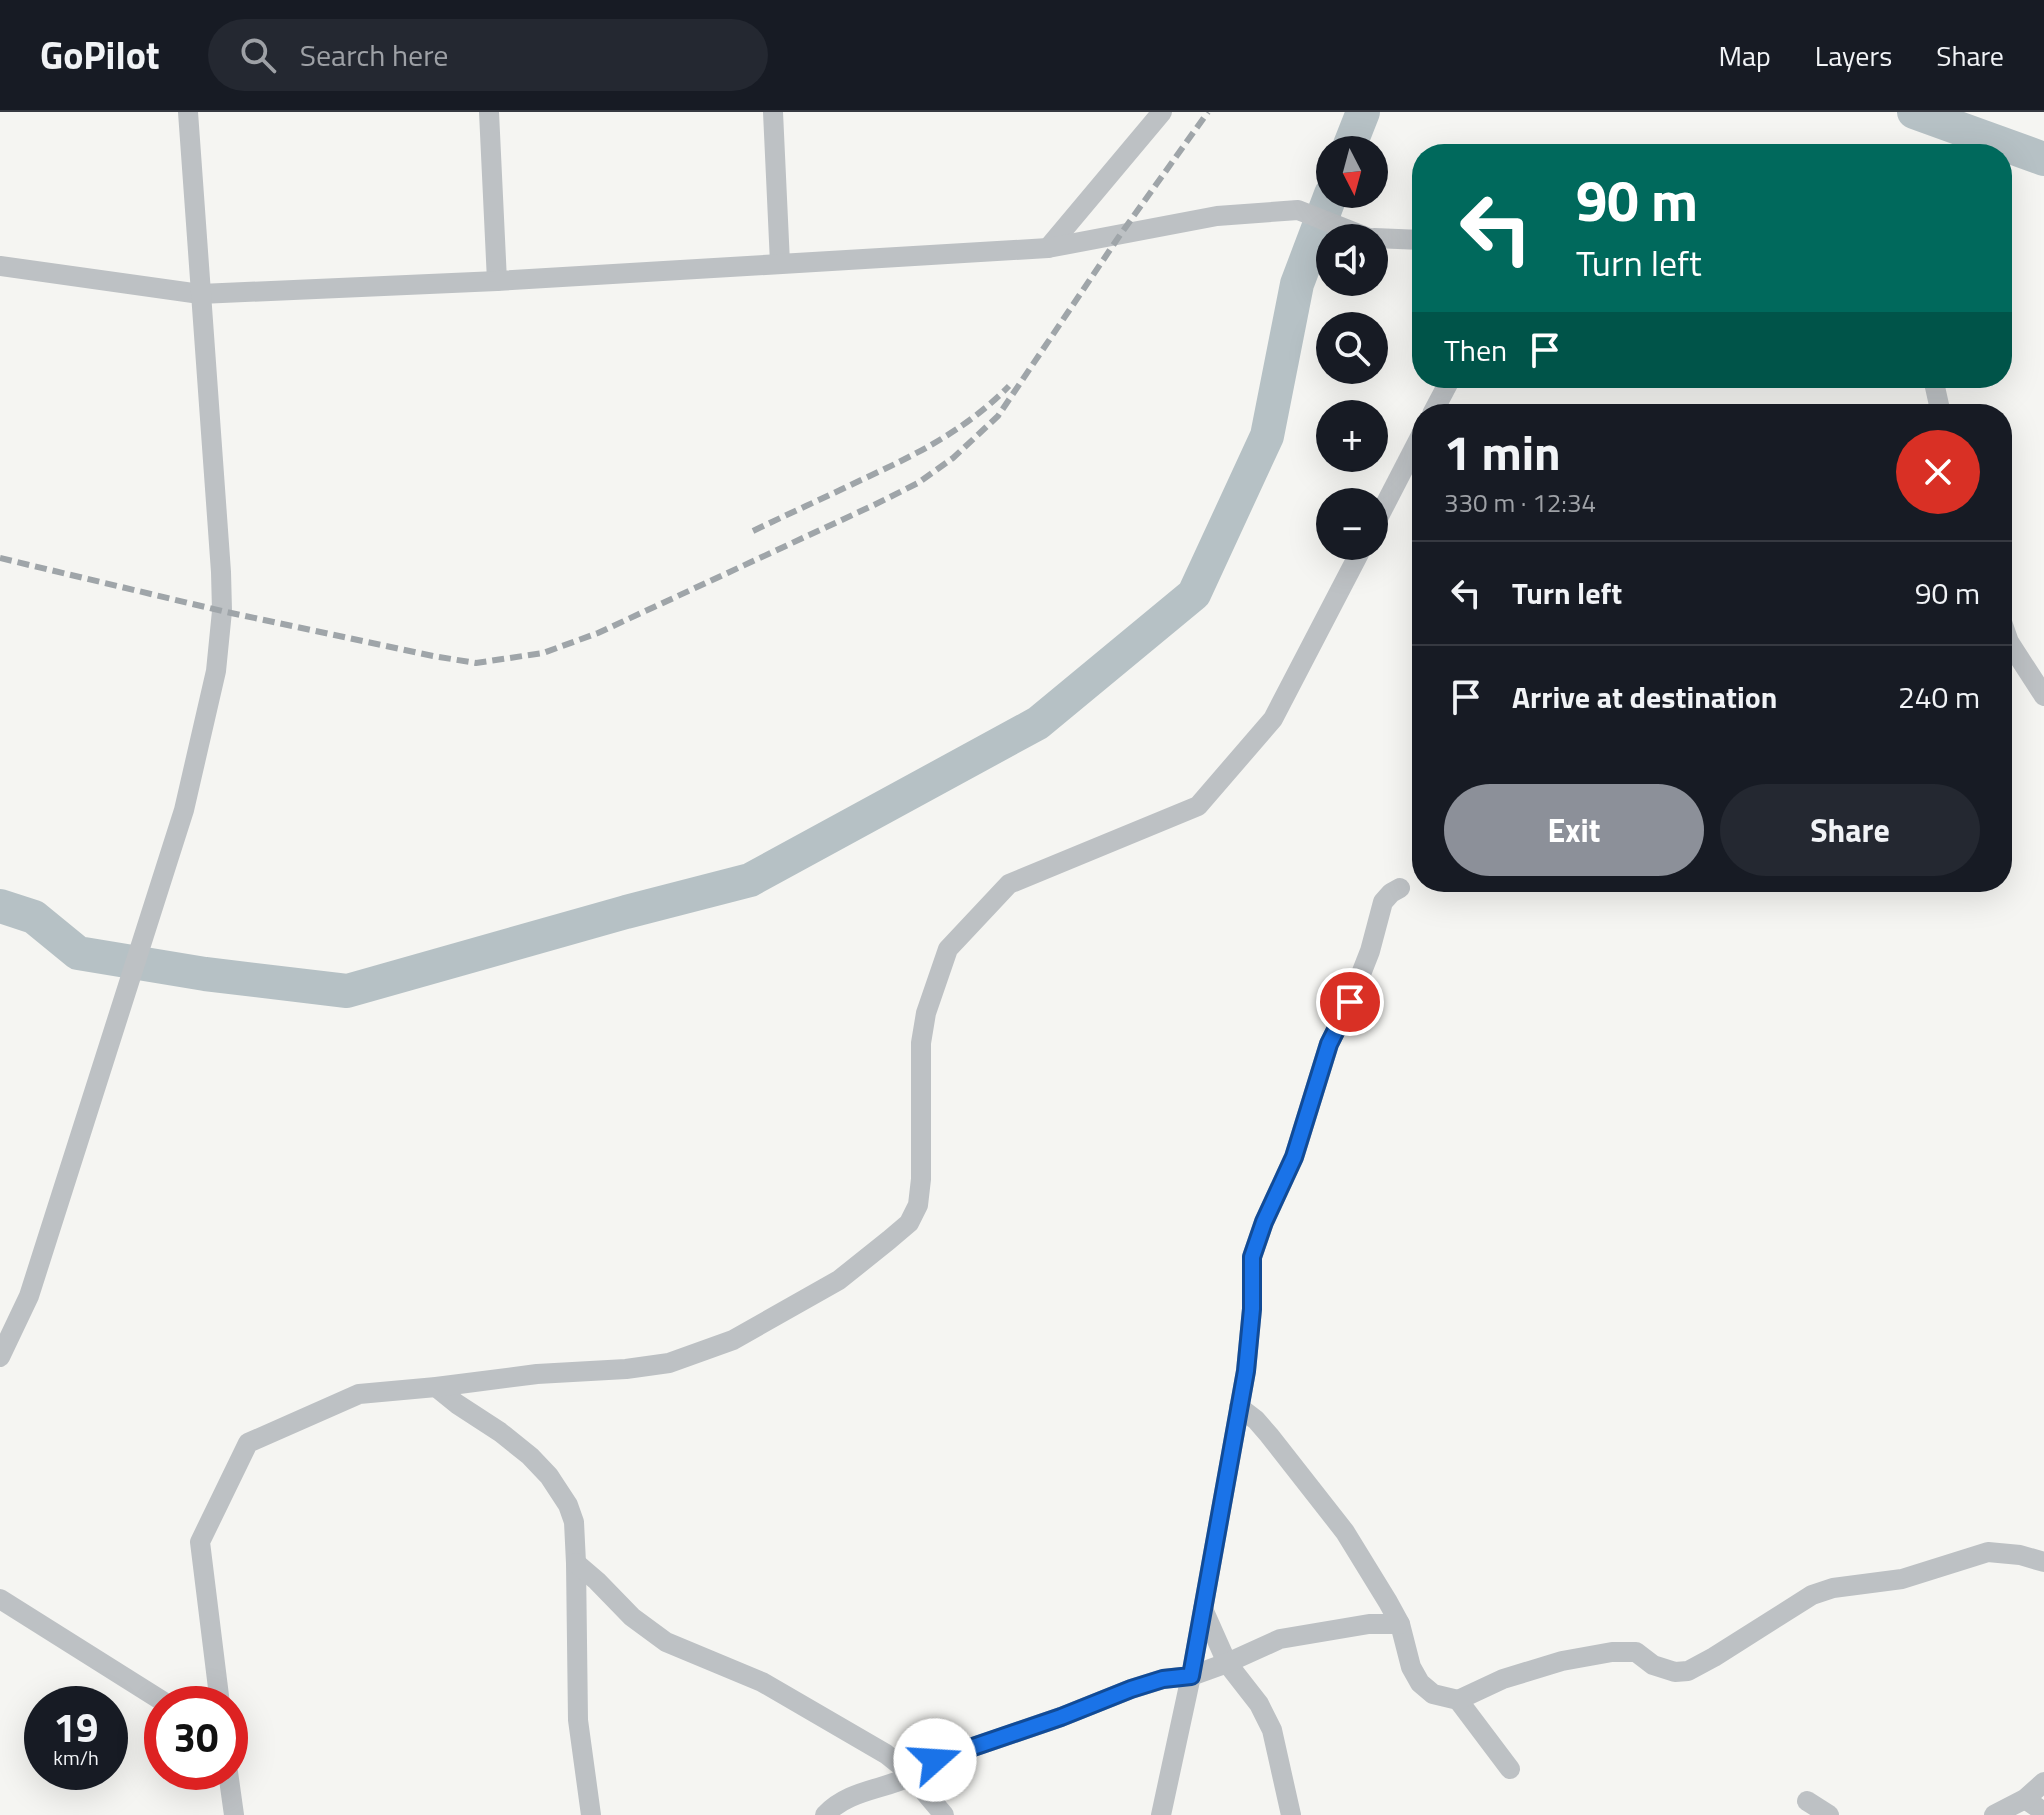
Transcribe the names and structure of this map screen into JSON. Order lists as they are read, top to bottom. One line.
{"north":"bottom","page":{"header":"GoPilot","search":"Search here","nav":["Map","Layers","Share"],"map_buttons":["+","−"],"turn":["90 m","Turn left"],"then":"Then","heading":["1 min","330 m · 12:34"],"list":[{"name":"Turn left","value":"90 m"},{"name":"Arrive at destination","value":"240 m"}],"buttons":["Exit","Share"],"speed":"19 km/h","limit":"30"}}
